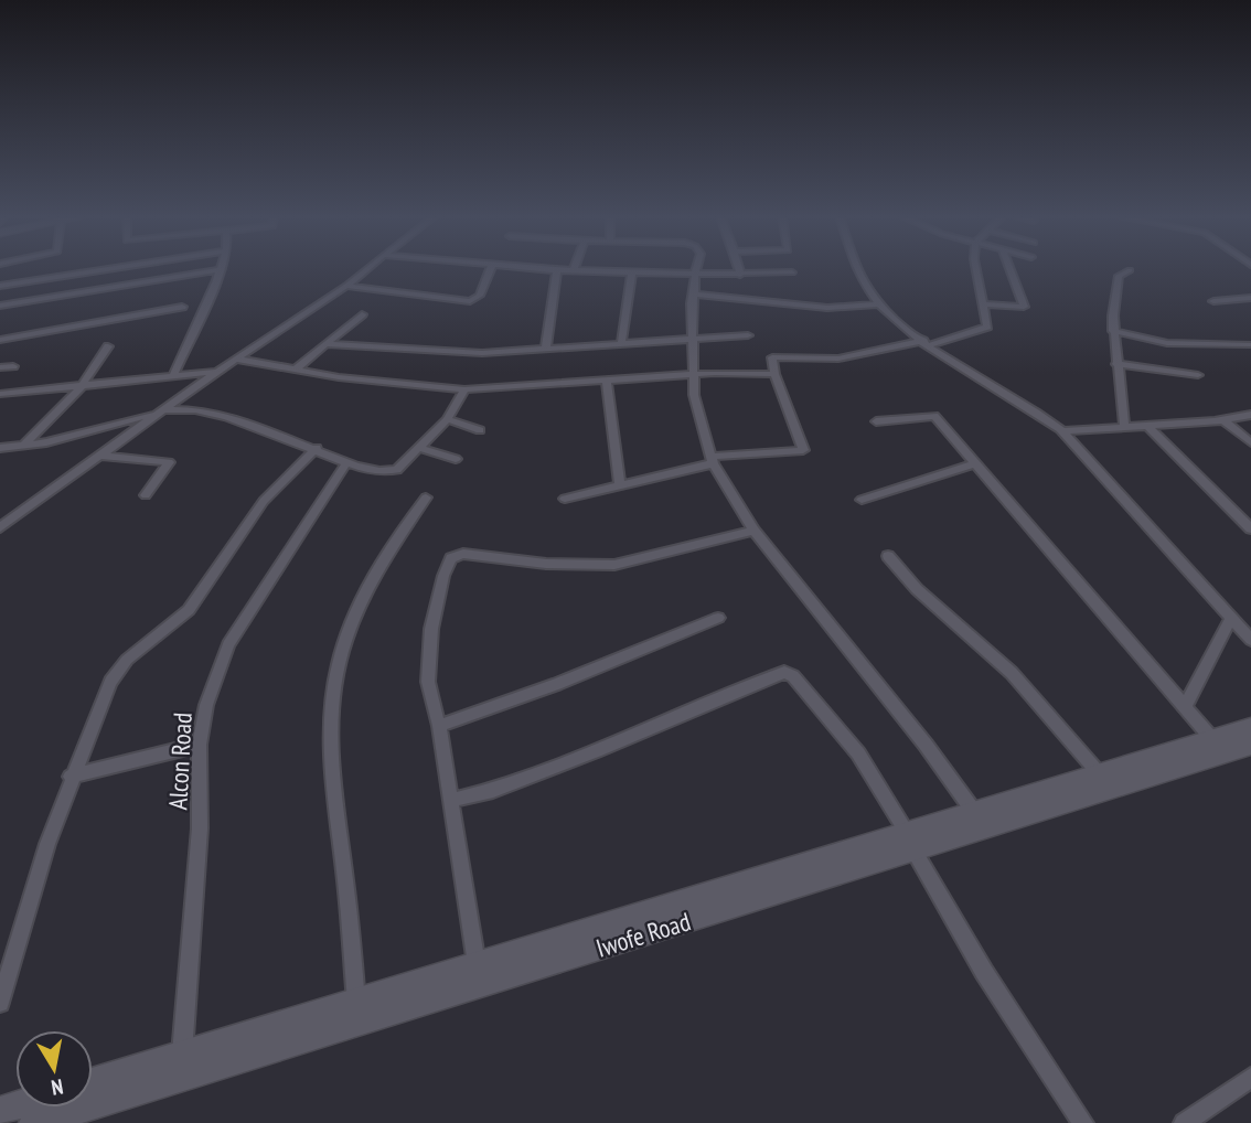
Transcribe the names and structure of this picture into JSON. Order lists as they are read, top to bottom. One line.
{"streets":{"street":["Alcon Road","Iwofe Road"]},"crossings":[["Alcon Road","Iwofe Road"]],"north":"bottom"}
